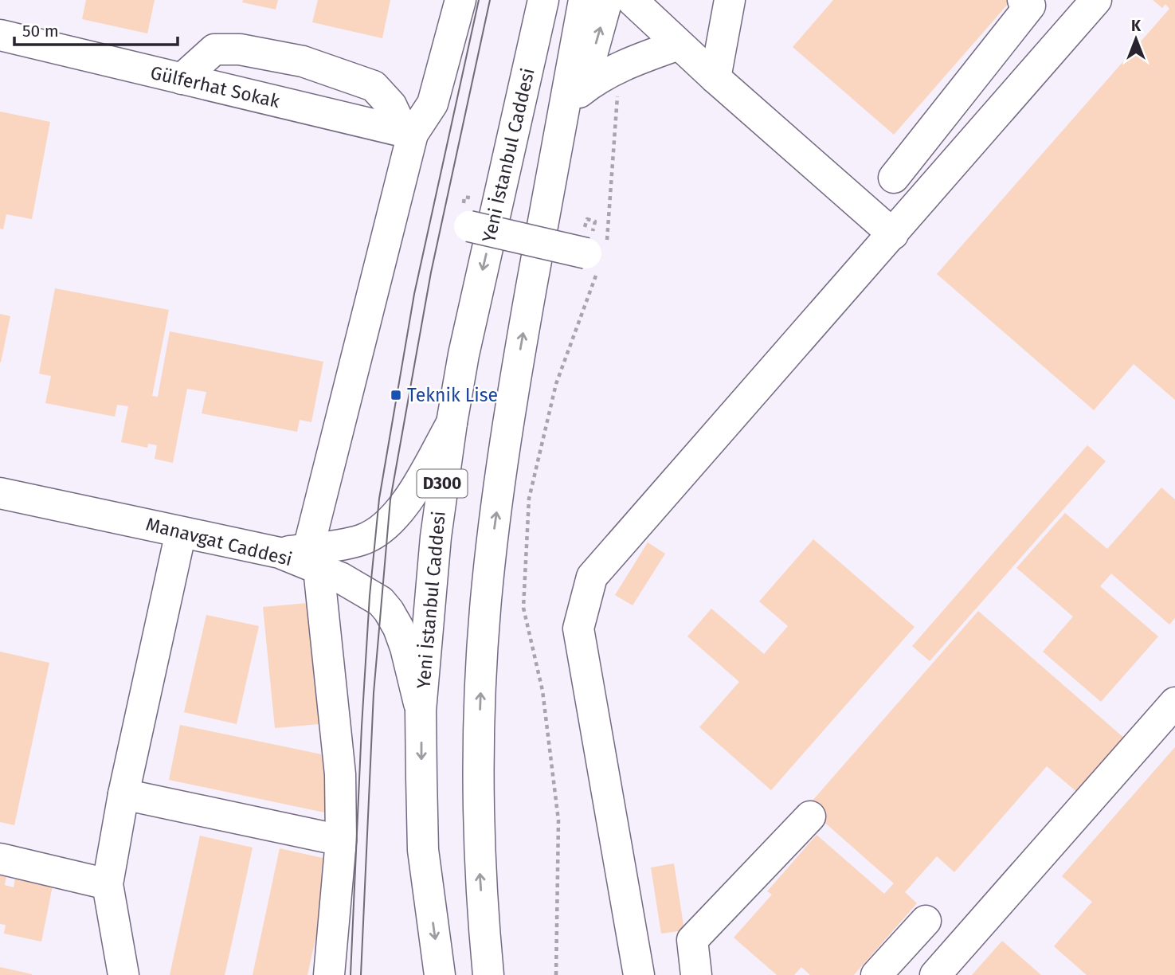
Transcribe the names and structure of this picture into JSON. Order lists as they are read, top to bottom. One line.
{"streets":{"main road":["Gülferhat Sokak","Yeni İstanbul Caddesi","D300","Manavgat Caddesi"]},"crossings":[["Yeni İstanbul Caddesi","Manavgat Caddesi"]],"places":{"transit":["Teknik Lise"]},"scale_bar":"50 m","north":"top"}
